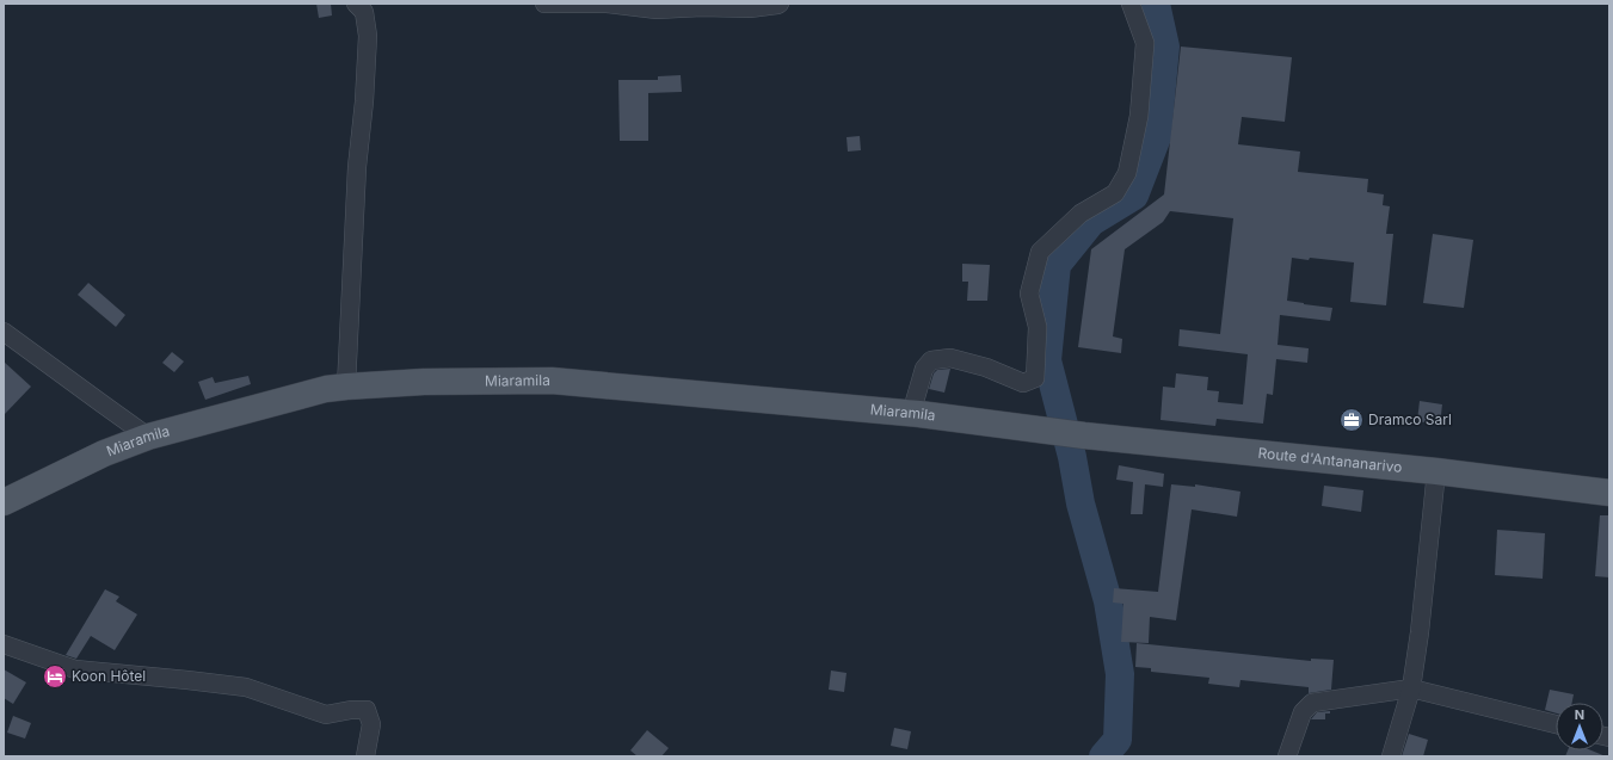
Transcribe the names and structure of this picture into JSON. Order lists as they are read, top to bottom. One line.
{"streets":{"main road":["Miaramila","Route d'Antananarivo"]},"crossings":[["Miaramila","Route d'Antananarivo"]],"places":{"office":["Dramco Sarl"],"hotel":["Koon Hôtel"]},"north":"top"}
